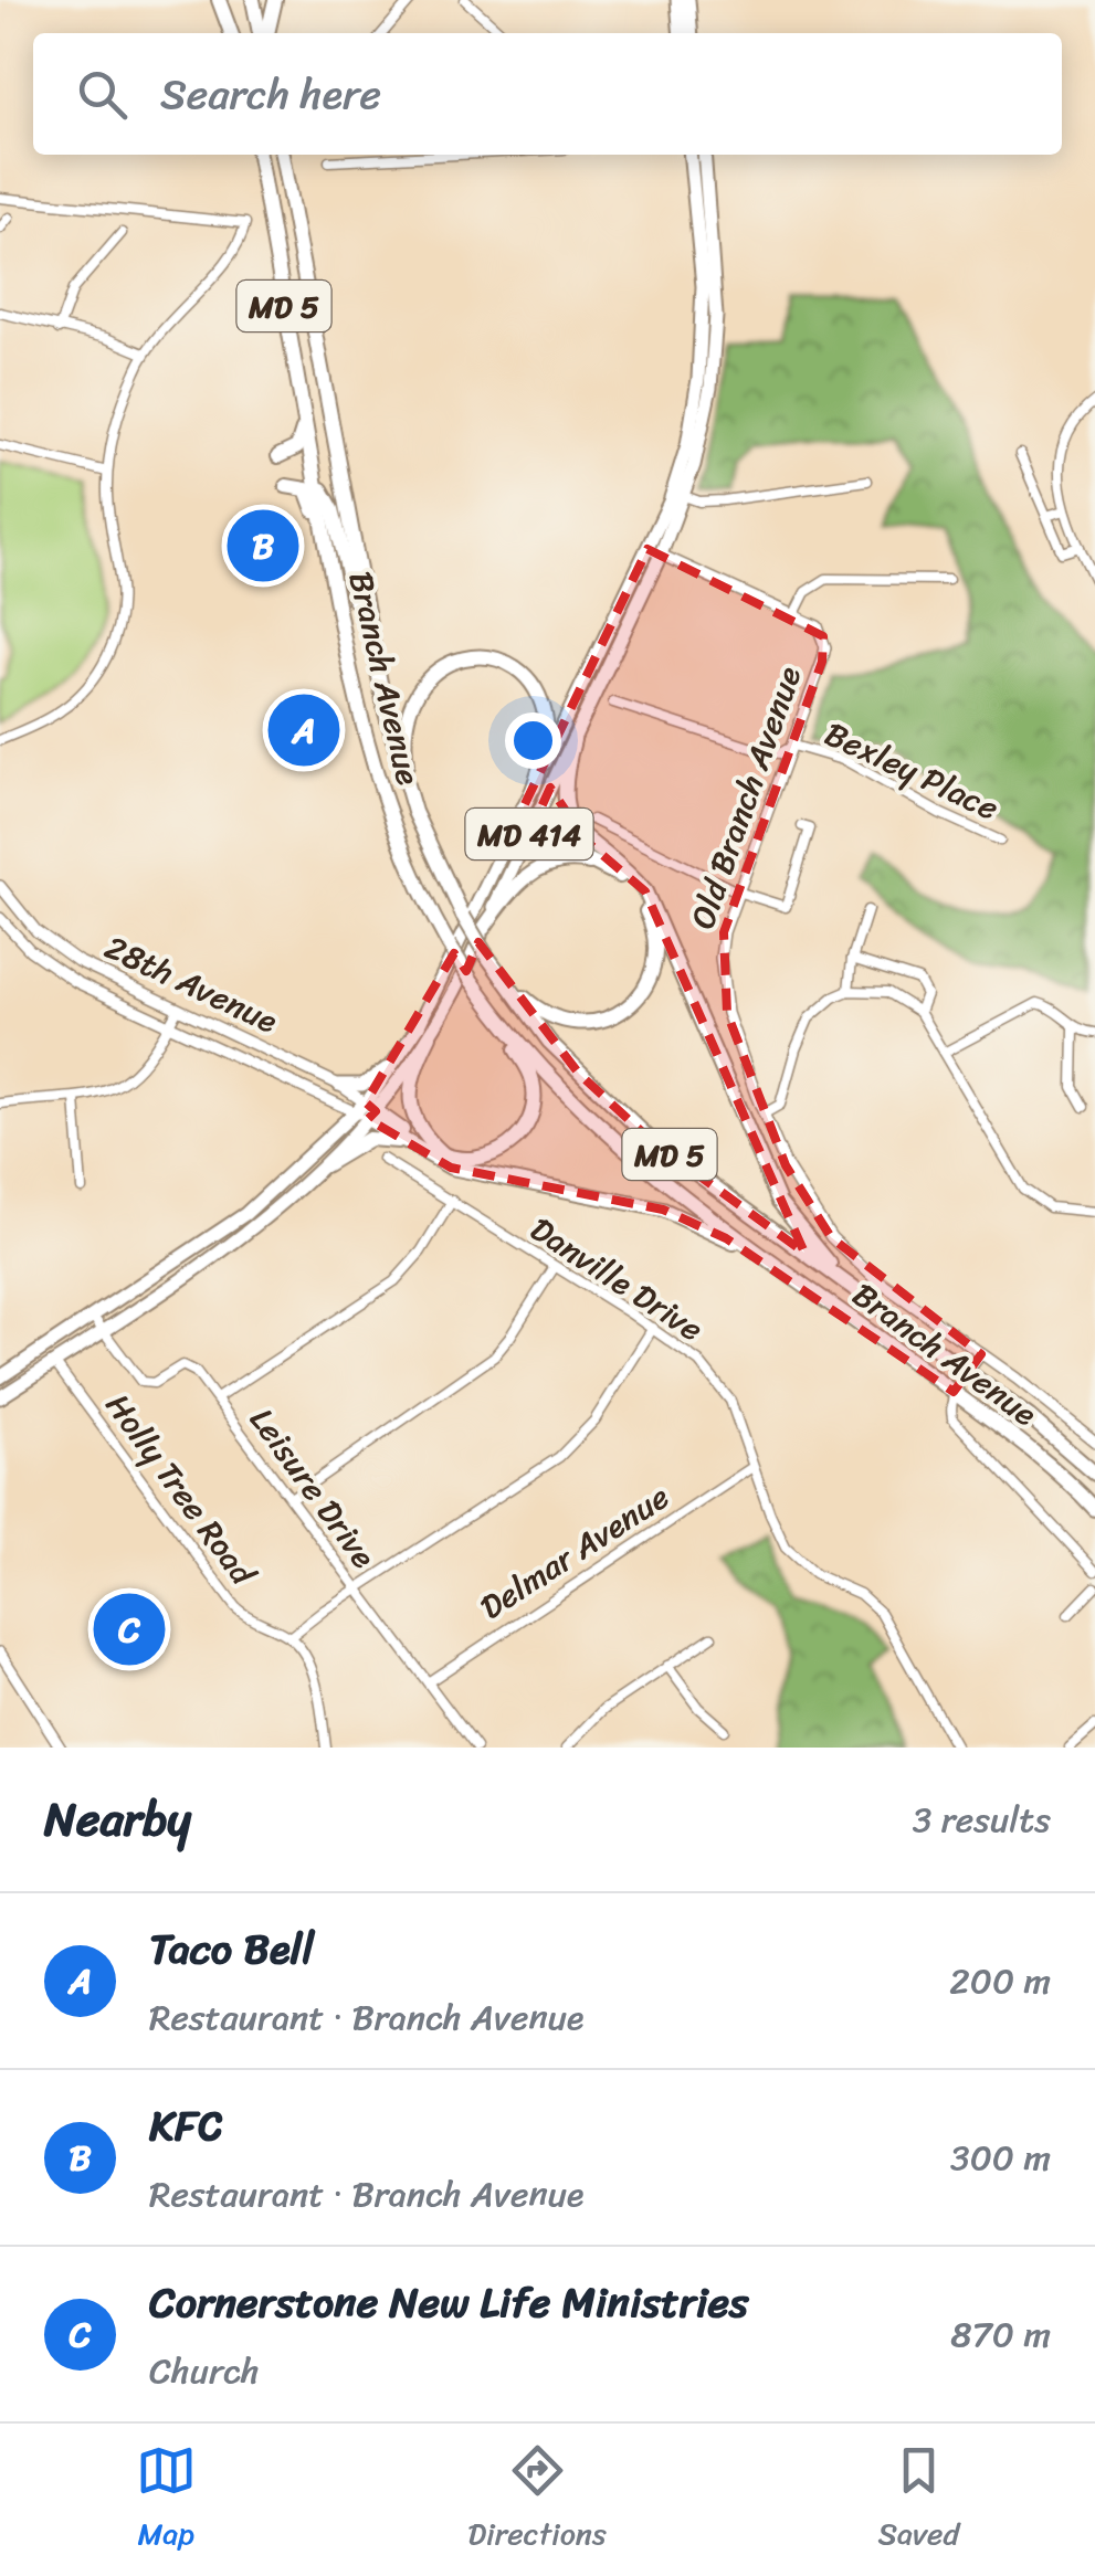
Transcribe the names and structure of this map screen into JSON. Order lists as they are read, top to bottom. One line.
{"streets":{"highway":["MD 5","Branch Avenue"],"main road":["MD 414"],"street":["Bexley Place","Old Branch Avenue","28th Avenue","Danville Drive","Leisure Drive","Holly Tree Road","Delmar Avenue"]},"crossings":[["Bexley Place","Old Branch Avenue"],["MD 414","28th Avenue"],["MD 414","Leisure Drive"],["MD 414","Holly Tree Road"],["Danville Drive","Delmar Avenue"],["Leisure Drive","Delmar Avenue"]],"page":{"search":"Search here","pins":["B","A","C"],"heading":["Nearby","3 results"],"list":[{"mark":"A","name":"Taco Bell","note":"Restaurant · Branch Avenue","value":"200 m"},{"mark":"B","name":"KFC","note":"Restaurant · Branch Avenue","value":"300 m"},{"mark":"C","name":"Cornerstone New Life Ministries","note":"Church","value":"870 m"}],"nav":["Map","Directions","Saved"]}}
